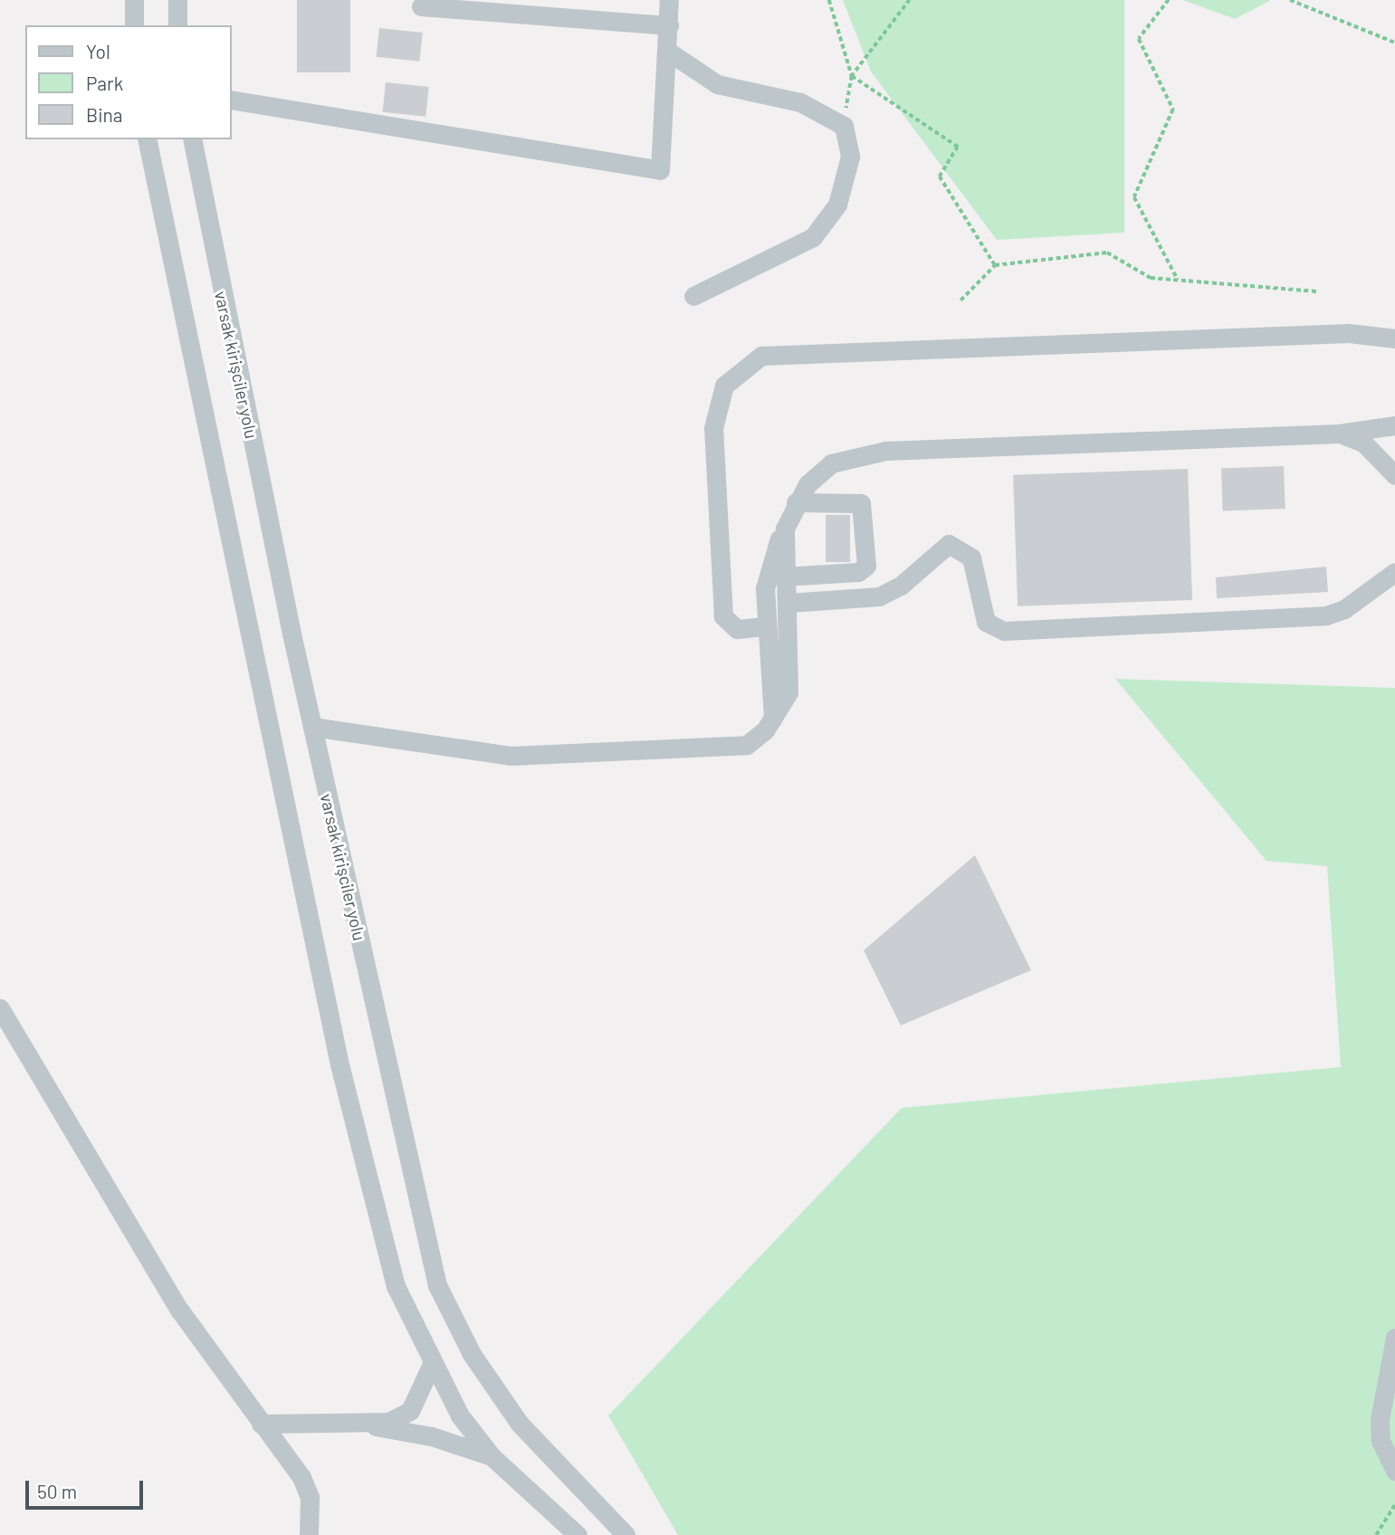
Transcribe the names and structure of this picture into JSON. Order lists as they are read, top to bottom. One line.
{"streets":{"street":["varsak kirişciler yolu"]},"legend":["Yol","Park","Bina"],"scale_bar":"50 m"}
